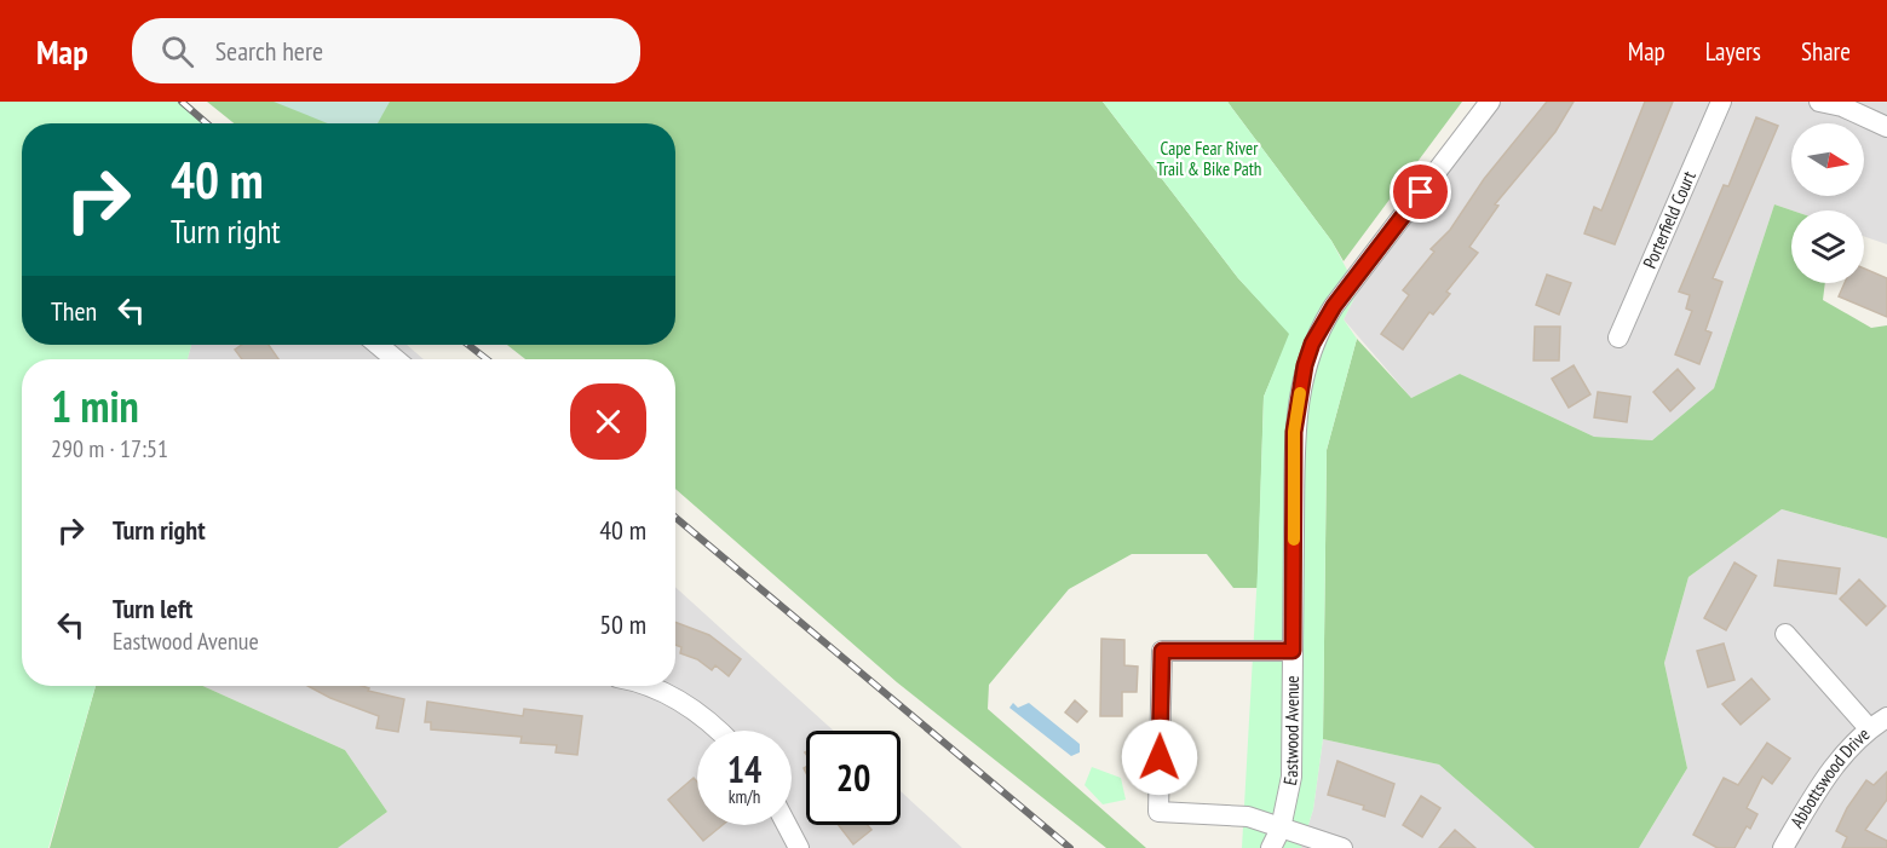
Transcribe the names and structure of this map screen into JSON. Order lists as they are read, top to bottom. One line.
{"streets":{"street":["Porterfield Court","Eastwood Avenue","Abbottswood Drive"]},"parks":["Cape Fear River Trail & Bike Path"],"north":"right","page":{"header":"Map","search":"Search here","nav":["Map","Layers","Share"],"turn":["40 m","Turn right"],"then":"Then","heading":["1 min","290 m · 17:51"],"list":[{"name":"Turn right","value":"40 m"},{"name":"Turn left","note":"Eastwood Avenue","value":"50 m"}],"speed":"14 km/h","limit":"20"}}
